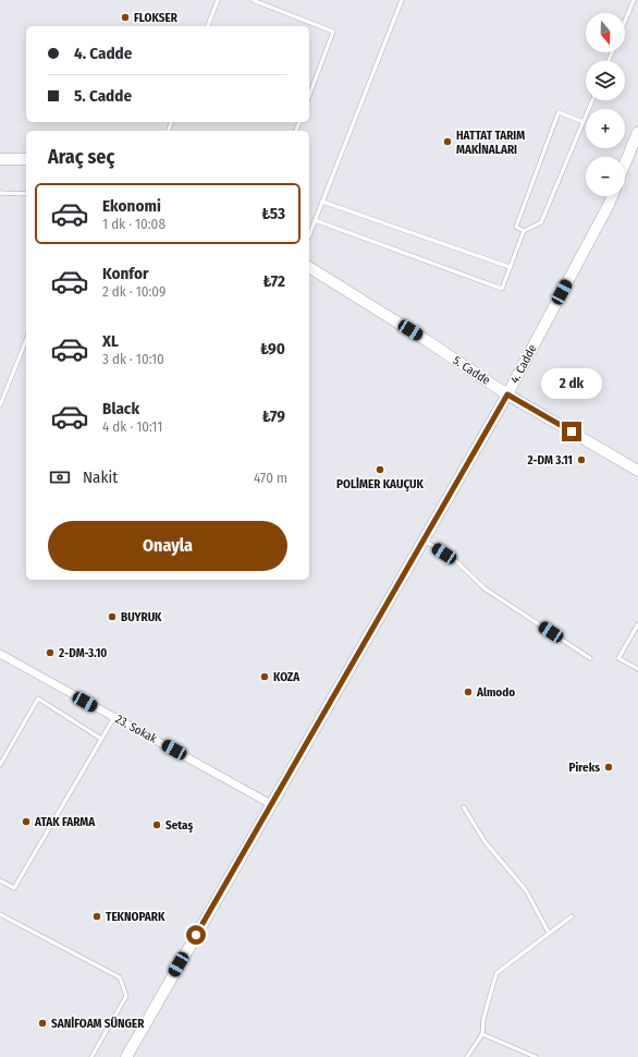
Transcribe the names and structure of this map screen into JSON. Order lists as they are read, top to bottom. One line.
{"streets":{"street":["4. Cadde","5. Cadde","23. Sokak"]},"crossings":[["4. Cadde","5. Cadde"],["4. Cadde","23. Sokak"]],"places":["FLOKSER","HATTAT TARIM MAKİNALARI","2-DM 3.11","POLİMER KAUÇUK","BUYRUK","2-DM-3.10","KOZA","Almodo","Pireks","ATAK FARMA","Setaş","TEKNOPARK","SANİFOAM SÜNGER"],"north":"bottom","page":{"map_buttons":["+","−"],"banner":["4. Cadde","5. Cadde"],"heading":"Araç seç","list":[{"name":"Ekonomi","note":"1 dk · 10:08","value":"₺53"},{"name":"Konfor","note":"2 dk · 10:09","value":"₺72"},{"name":"XL","note":"3 dk · 10:10","value":"₺90"},{"name":"Black","note":"4 dk · 10:11","value":"₺79"}],"bubble":"2 dk","pay":["Nakit","470 m"],"buttons":"Onayla"}}
